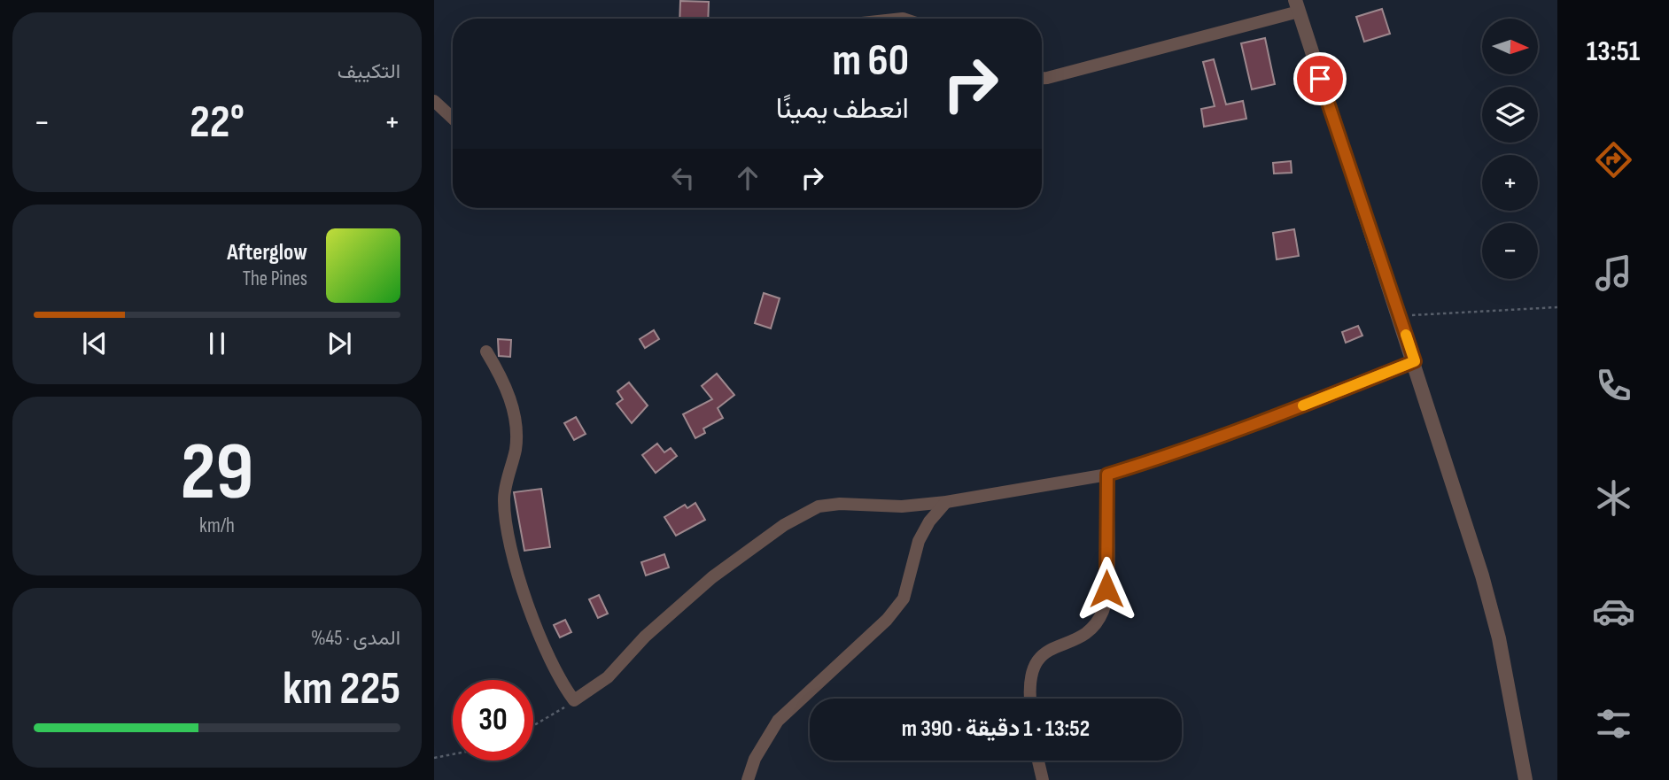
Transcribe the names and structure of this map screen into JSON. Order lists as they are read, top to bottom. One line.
{"north":"right","page":{"tabs":"13:51","tile":["التكييف",["29","km/h"],["المدى · 45%","225 km"]],"map_buttons":["+","−"],"turn":["60 m","انعطف يمينًا"],"heat":["−","22°","+"],"song":["Afterglow","The Pines"],"limit":"30","trip":"13:52 · 1 دقيقة · 390 m"}}
